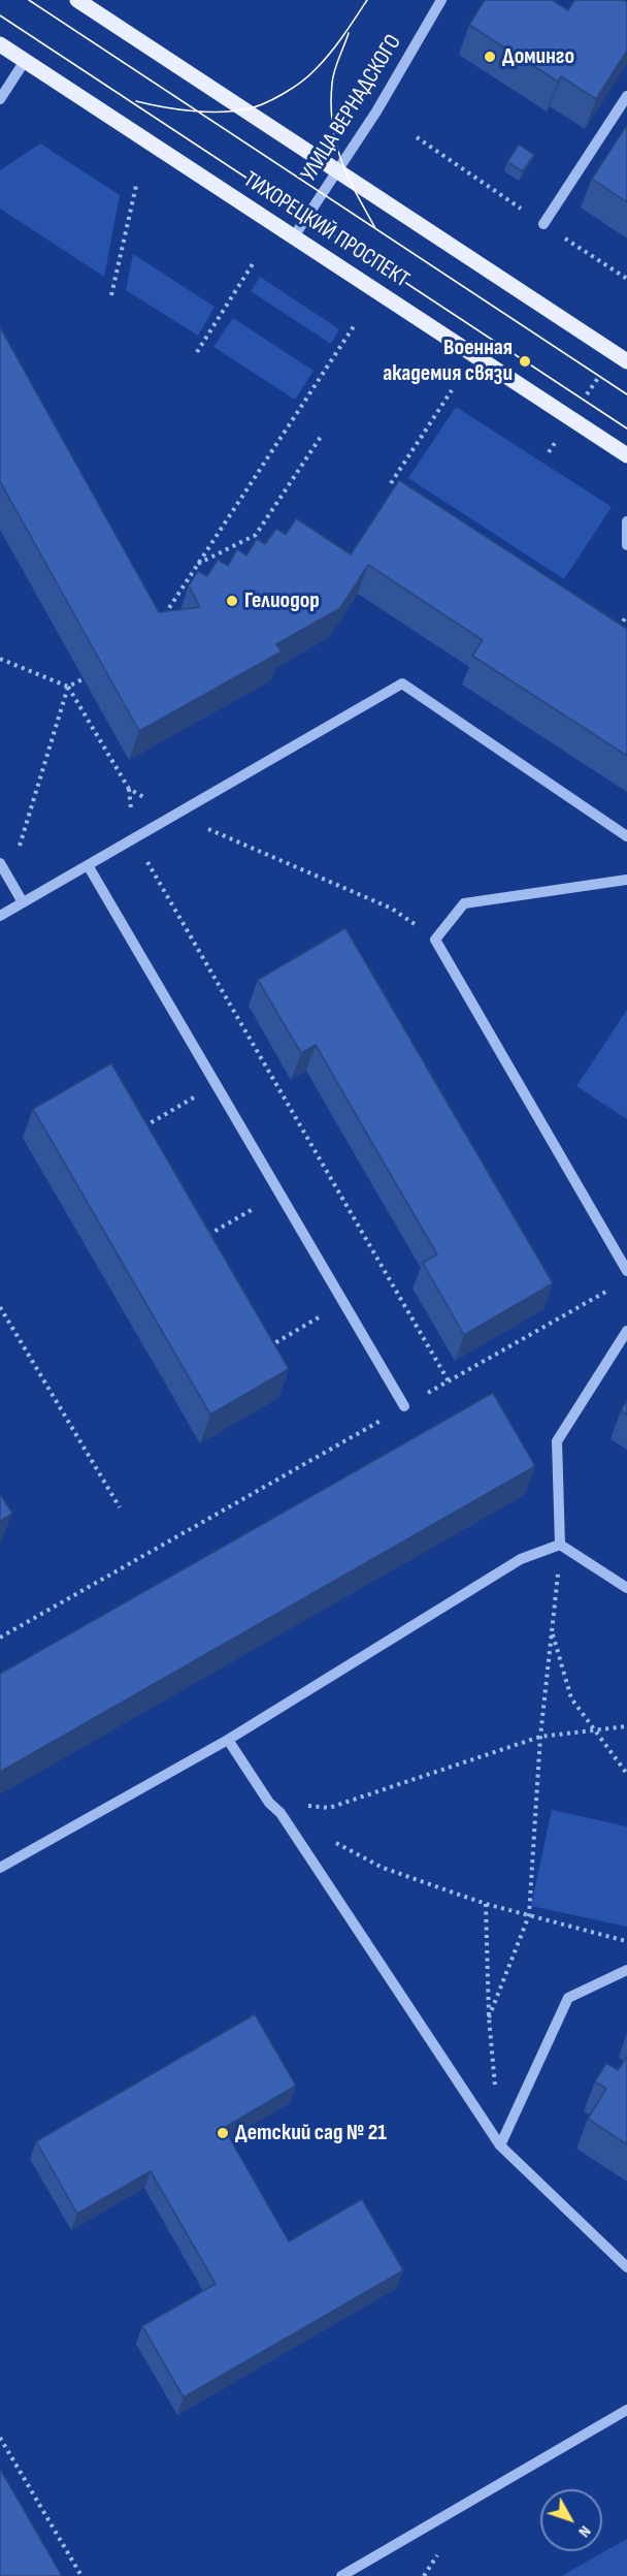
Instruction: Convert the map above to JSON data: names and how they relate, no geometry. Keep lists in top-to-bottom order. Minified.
{"streets":{"main road":["ТИХОРЕЦКИЙ ПРОСПЕКТ"],"street":["УЛИЦА ВЕРНАДСКОГО"]},"crossings":[["УЛИЦА ВЕРНАДСКОГО","ТИХОРЕЦКИЙ ПРОСПЕКТ"]],"places":["Доминго","Военная академия связи","Гелиодор","Детский сад № 21"],"north":"bottom right"}
